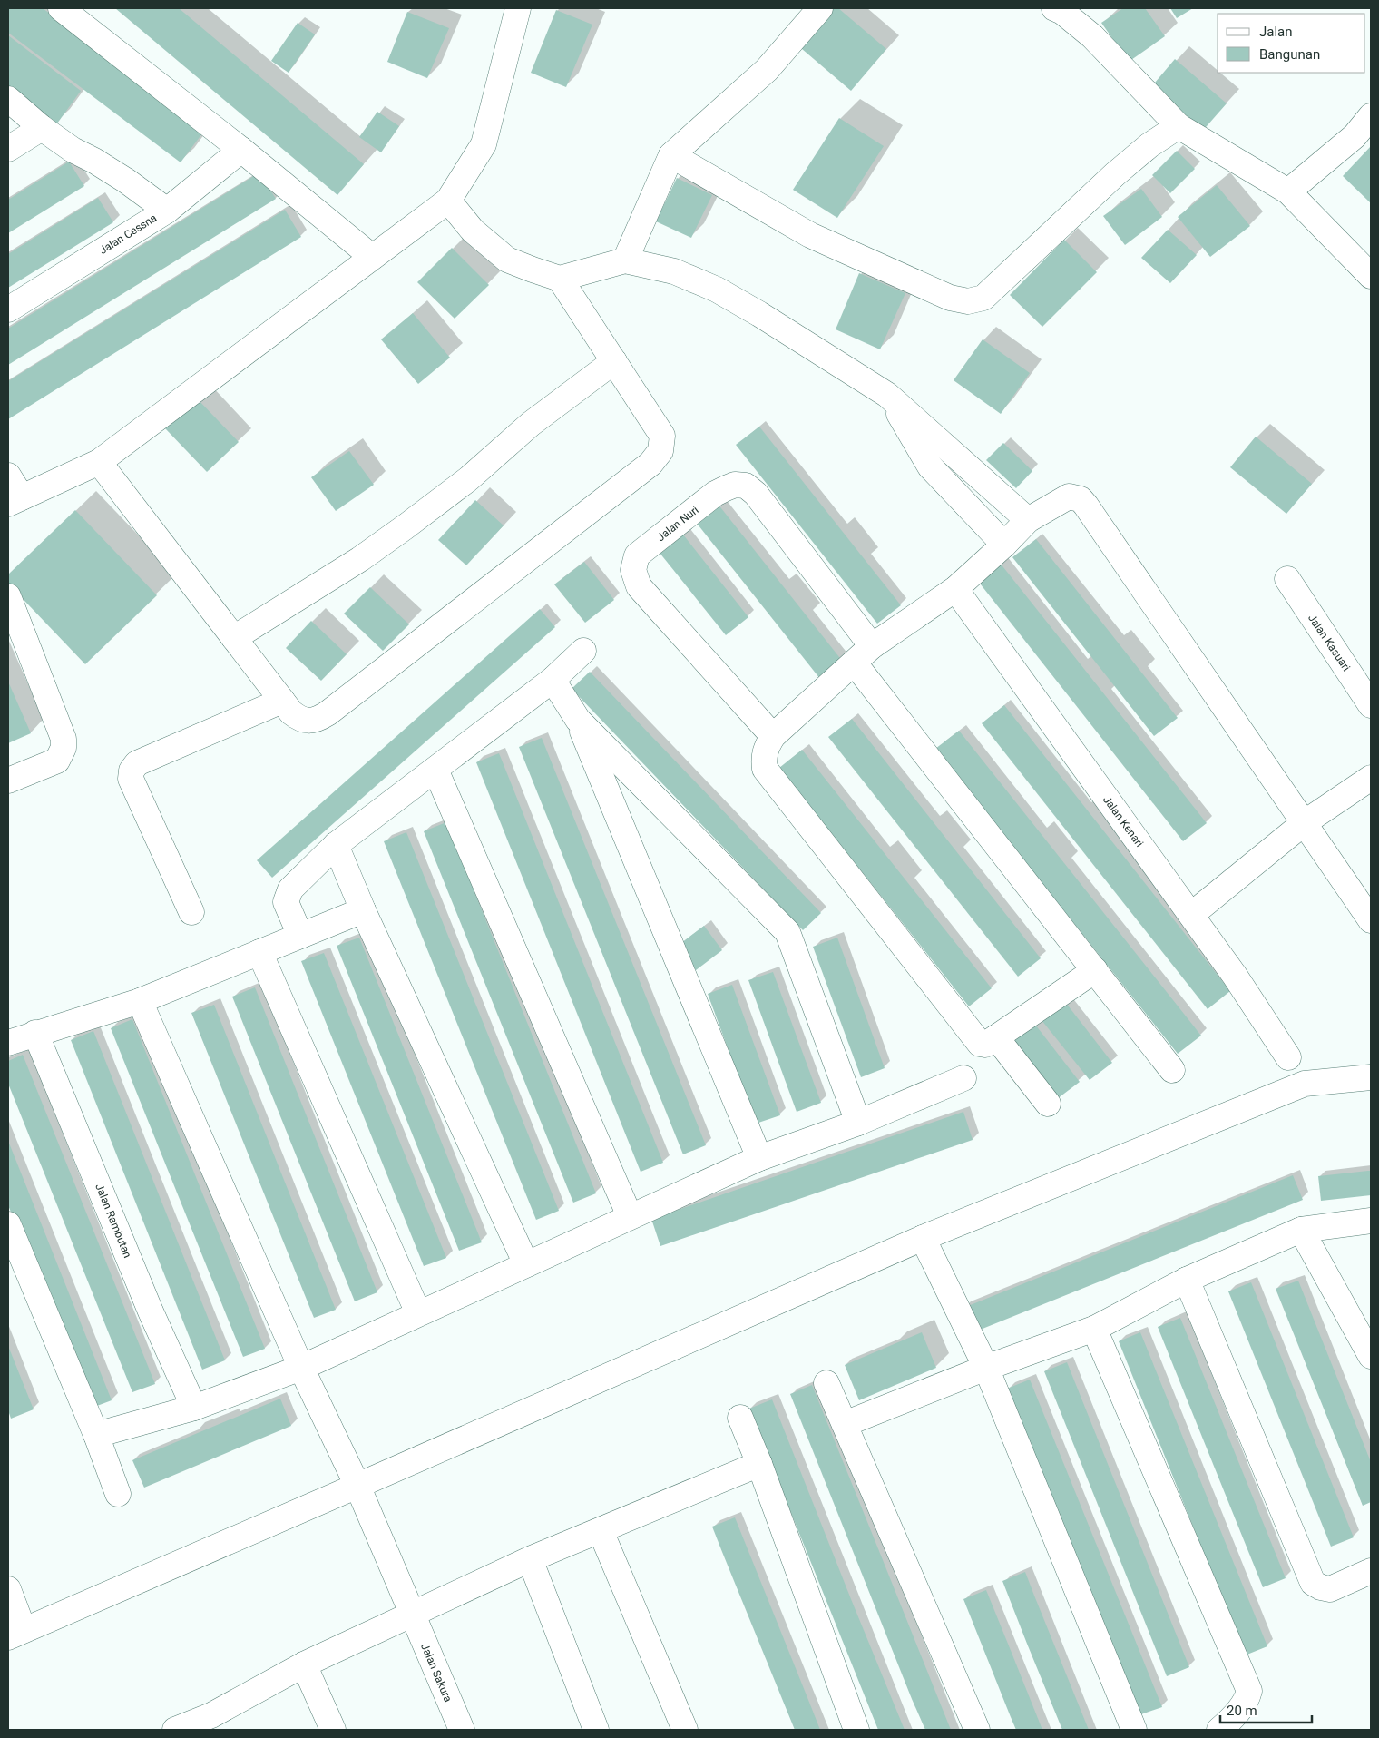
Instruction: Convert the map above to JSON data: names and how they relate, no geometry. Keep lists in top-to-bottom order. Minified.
{"streets":{"street":["Jalan Cessna","Jalan Nuri","Jalan Kasuari","Jalan Kenari","Jalan Rambutan","Jalan Sakura"]},"legend":["Jalan","Bangunan"],"scale_bar":"20 m"}
